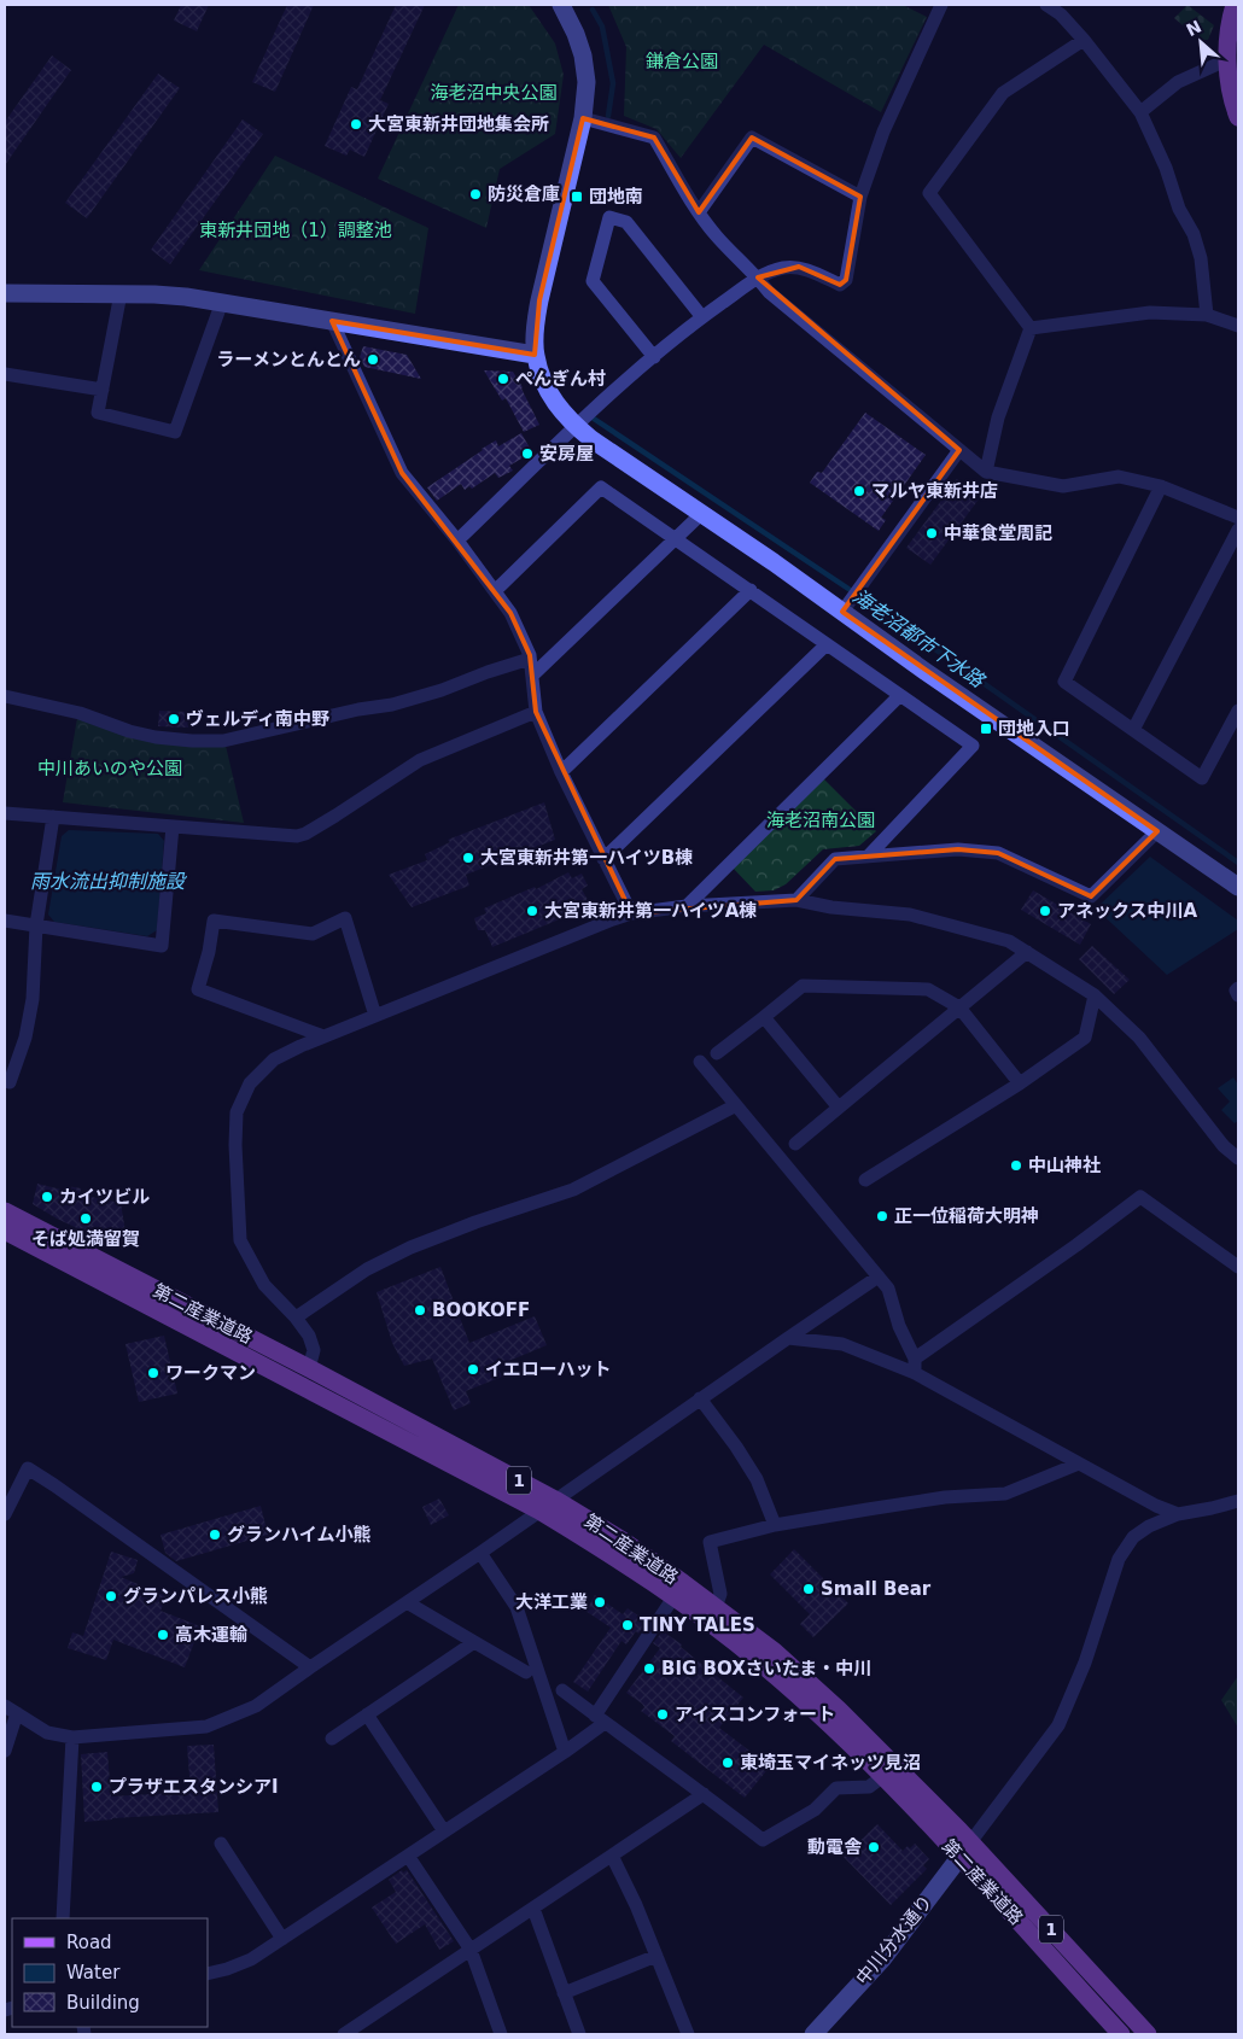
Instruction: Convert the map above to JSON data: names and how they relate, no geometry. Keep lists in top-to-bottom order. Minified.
{"streets":{"main road":["第二産業道路","1"],"street":["中川分水通り"]},"crossings":[["第二産業道路","中川分水通り"]],"water":["海老沼都市下水路","雨水流出抑制施設"],"parks":["鎌倉公園","海老沼中央公園","東新井団地（1）調整池","中川あいのや公園","海老沼南公園"],"places":{"other":["大宮東新井団地集会所","防災倉庫","ラーメンとんとん","ぺんぎん村","安房屋","マルヤ東新井店","中華食堂周記","ヴェルディ南中野","大宮東新井第一ハイツB棟","大宮東新井第一ハイツA棟","アネックス中川A","中山神社","カイツビル","正一位稲荷大明神","そば処満留賀","BOOKOFF","イエローハット","ワークマン","グランハイム小熊","Small Bear","グランパレス小熊","大洋工業","TINY TALES","高木運輸","BIG BOXさいたま・中川","アイスコンフォート","東埼玉マイネッツ見沼","プラザエスタンシアⅠ","動電舎"],"transit":["団地南","団地入口"]},"legend":["Road","Water","Building"],"north":"top left"}
